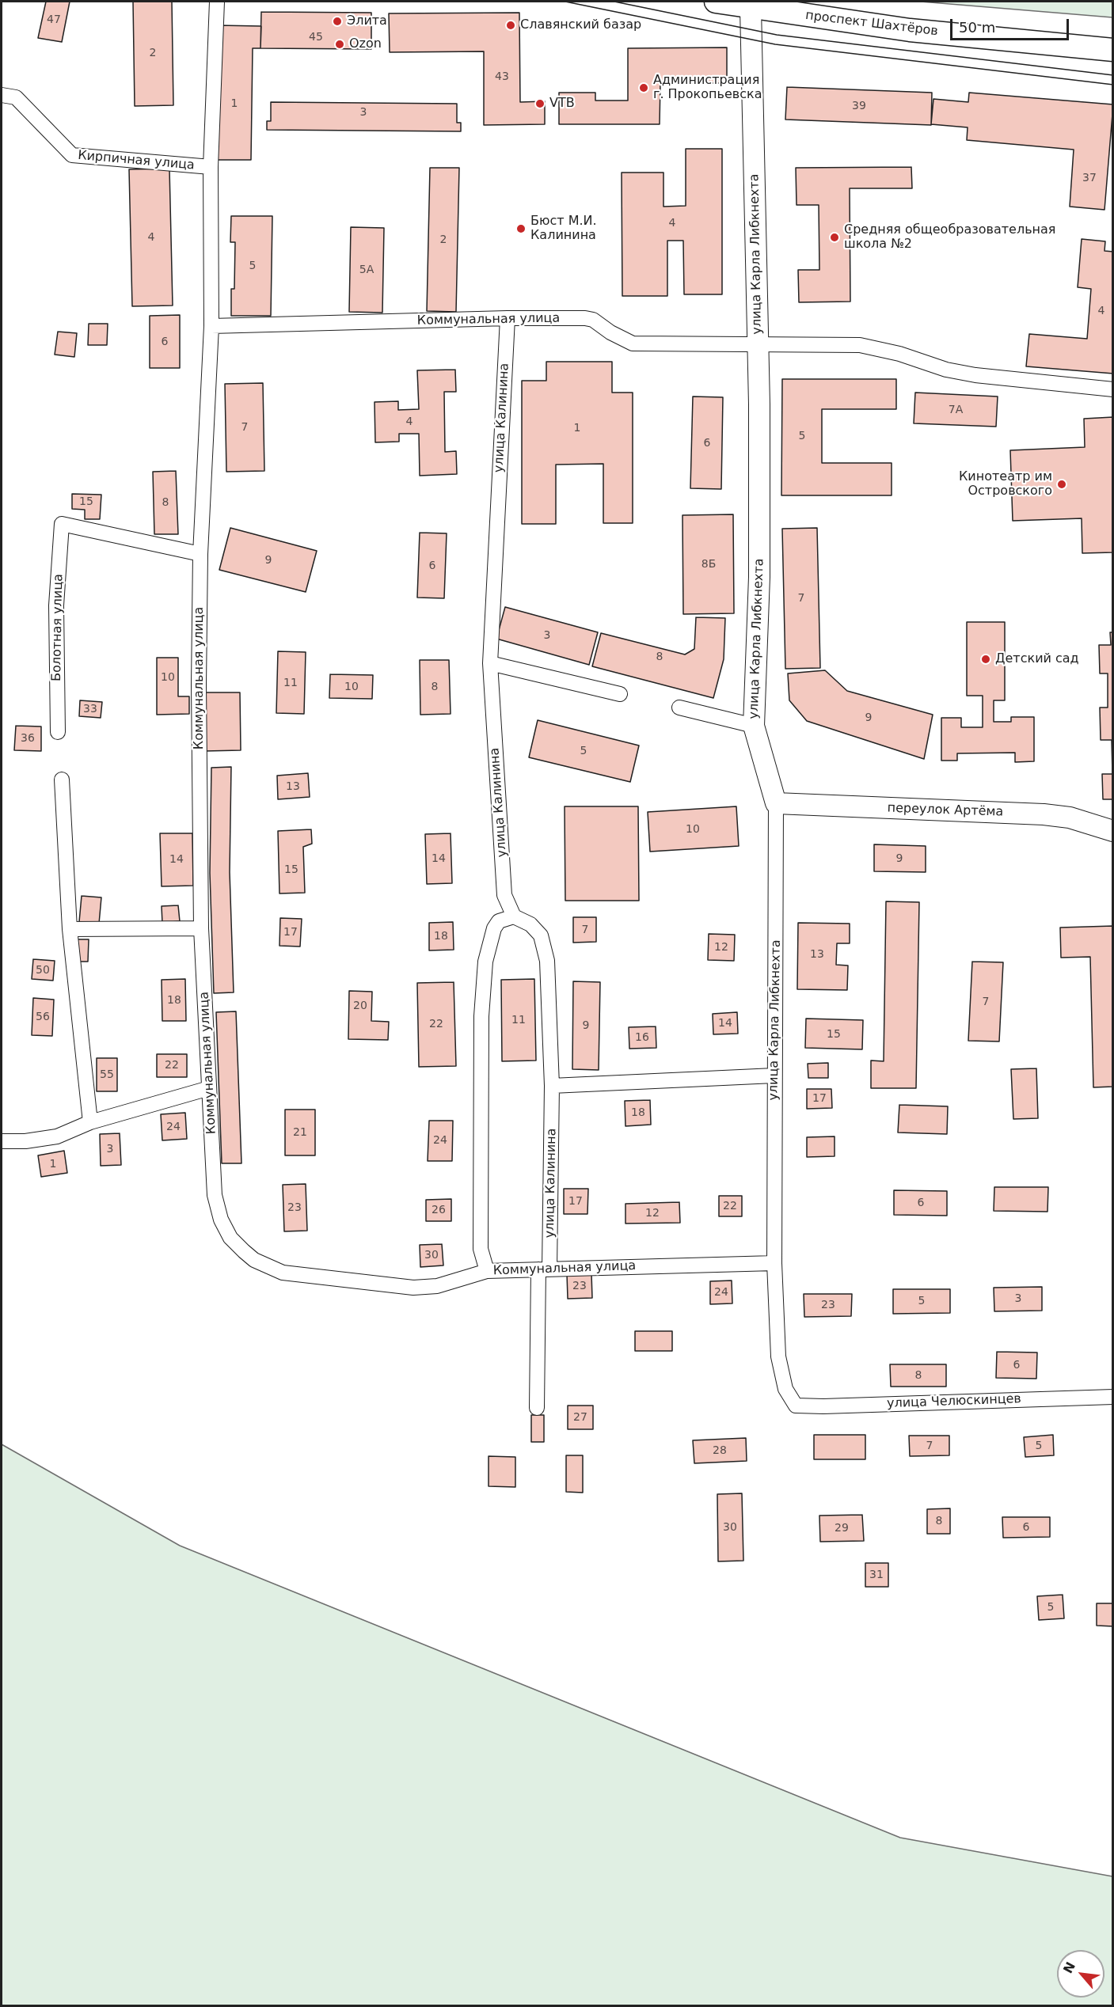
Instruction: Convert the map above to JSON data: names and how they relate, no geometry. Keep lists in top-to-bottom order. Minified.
{"streets":{"main road":["проспект Шахтёров"],"street":["Кирпичная улица","улица Карла Либкнехта","Коммунальная улица","улица Калинина","Болотная улица","переулок Артёма","улица Челюскинцев"]},"crossings":[["проспект Шахтёров","улица Карла Либкнехта"],["Кирпичная улица","Коммунальная улица"],["улица Карла Либкнехта","Коммунальная улица"],["улица Карла Либкнехта","переулок Артёма"],["улица Карла Либкнехта","улица Челюскинцев"],["Коммунальная улица","улица Калинина"],["Коммунальная улица","Болотная улица"]],"places":["Элита","Славянский базар","Ozon","Администрация г. Прокопьевска","VTB","Бюст М.И. Калинина","Средняя общеобразовательная школа №2","Кинотеатр им Островского","Детский сад"],"house_numbers":["47","45","2","43","1","39","3","37","4","4","2","5","5А","4","6","7А","4","7","1","5","6","15","8","9","8Б","6","7","3","8","10","11","10","8","33","9","36","5","13","10","14","9","14","15","7","17","18","12","13","50","18","7","20","56","11","14","22","9","15","16","22","55","17","18","24","21","24","3","1","17","6","22","23","26","12","30","23","24","3","5","23","6","8","27","7","5","28","8","30","6","29","31","5"],"scale_bar":"50 m","north":"top left"}
